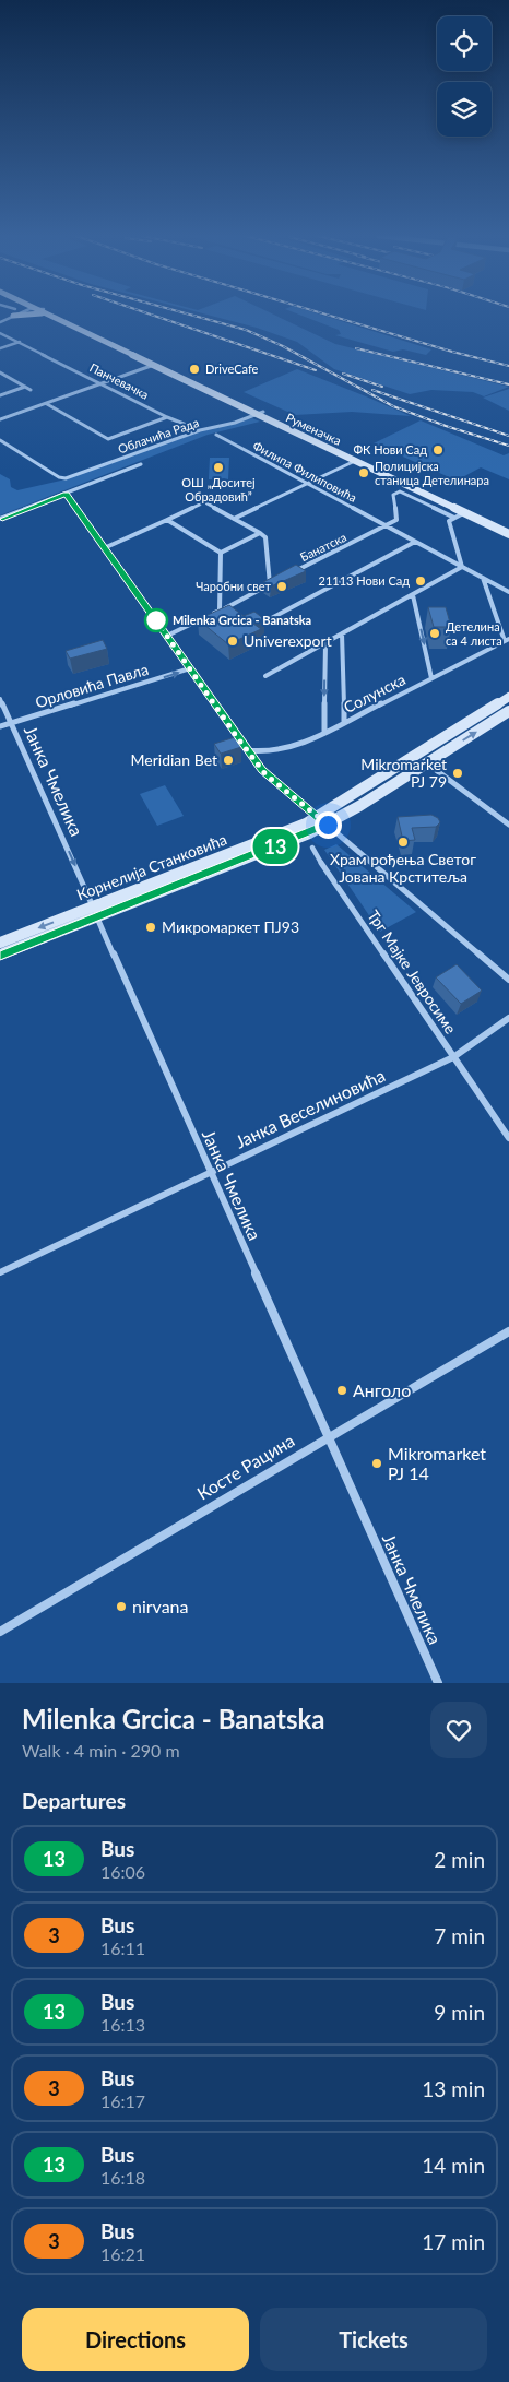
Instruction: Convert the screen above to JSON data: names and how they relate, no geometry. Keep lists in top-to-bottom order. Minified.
{"streets":{"main road":["Руменачка","Корнелија Станковића"],"street":["Панчевачка","Облачића Рада","Филипа Филиповића","Банатска","Орловића Павла","Солунска","Јанка Чмелика","Трг Мајке Јевросиме","Јанка Веселиновића","Косте Рацина"]},"crossings":[["Панчевачка","Облачића Рада"],["Руменачка","Облачића Рада"],["Филипа Филиповића","Банатска"],["Орловића Павла","Јанка Чмелика"],["Јанка Чмелика","Корнелија Станковића"],["Јанка Чмелика","Јанка Веселиновића"],["Јанка Чмелика","Косте Рацина"],["Трг Мајке Јевросиме","Јанка Веселиновића"]],"one_way":["Орловића Павла"],"places":["DriveCafe","ФК Нови Сад","ОШ „Доситеј Обрадовић”","Полицијска станица Детелинара","21113 Нови Сад","Чаробни свет","Milenka Grcica - Banatska","Детелина са 4 листа","Univerexport","Meridian Bet","Mikromarket PJ 79","Храм рођења Светог Јована Крститеља","Микромаркет ПЈ93","Анголо","Mikromarket PJ 14","nirvana"],"lines":["bus line 13"],"page":{"on_map":"13","heading":[["Milenka Grcica - Banatska","Walk · 4 min · 290 m"],"Departures"],"list":[{"mark":"13","name":"Bus","note":"16:06","value":"2 min"},{"mark":"3","name":"Bus","note":"16:11","value":"7 min"},{"mark":"13","name":"Bus","note":"16:13","value":"9 min"},{"mark":"3","name":"Bus","note":"16:17","value":"13 min"},{"mark":"13","name":"Bus","note":"16:18","value":"14 min"},{"mark":"3","name":"Bus","note":"16:21","value":"17 min"}],"buttons":["Directions","Tickets"]}}
